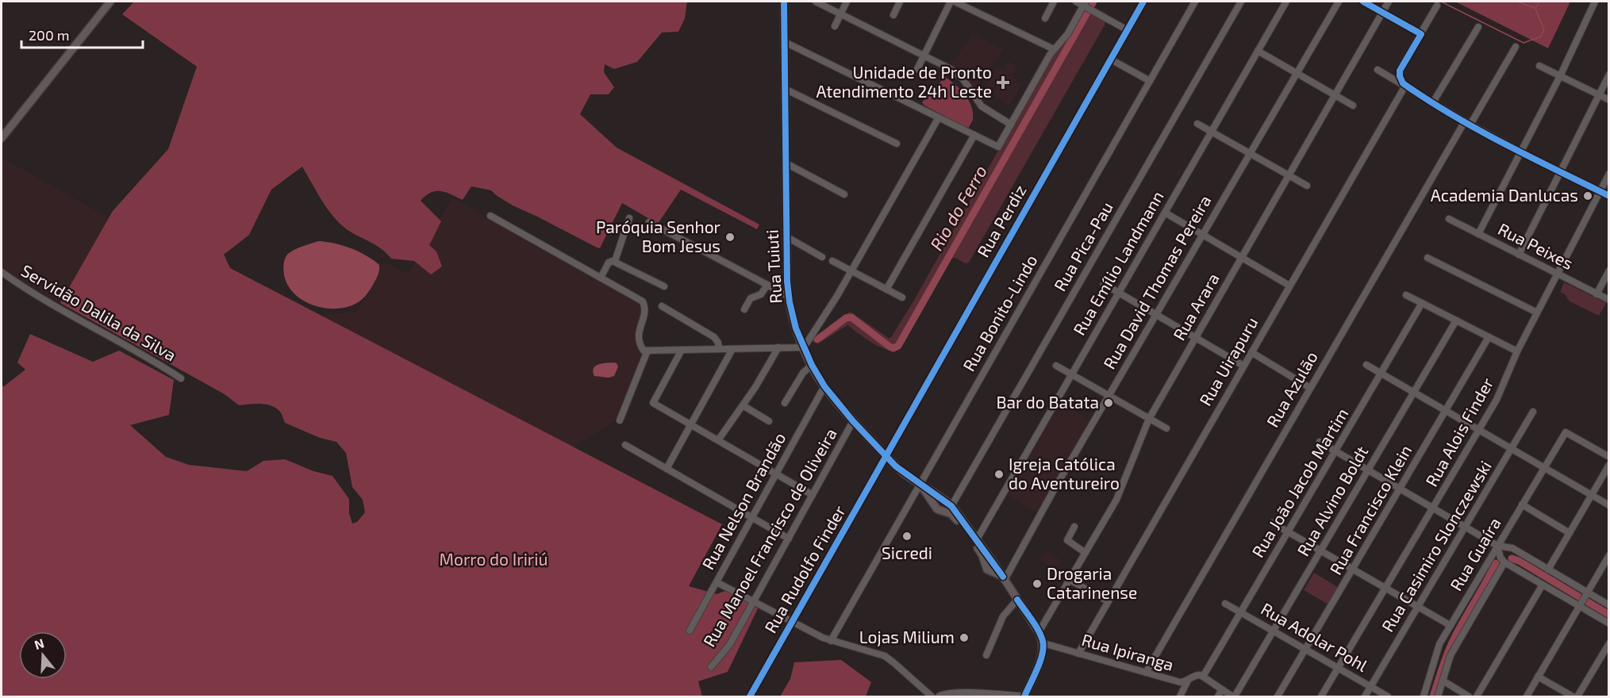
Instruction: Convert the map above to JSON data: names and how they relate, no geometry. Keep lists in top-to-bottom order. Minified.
{"streets":{"main road":["Rua Tuiuti"],"street":["Rua Perdiz","Rua Pica-Pau","Rua Peixes","Rua Emílio Landmann","Rua David Thomas Pereira","Rua Arara","Servidão Dalila da Silva","Rua Bonito-Lindo","Rua Uirapuru","Rua Azulão","Rua Alois Finder","Rua João Jacob Martim","Rua Nelson Brandão","Rua Alvino Boldt","Rua Francisco Klein","Rua Manoel Francisco de Oliveira","Rua Casimiro Slonczewski","Rua Guaíra","Rua Rudolfo Finder","Rua Adolar Pohl","Rua Ipiranga"]},"crossings":[["Rua Perdiz","Rua Tuiuti"],["Rua Perdiz","Rua Rudolfo Finder"],["Rua Pica-Pau","Rua Tuiuti"],["Rua Peixes","Rua Alois Finder"],["Rua Emílio Landmann","Rua Tuiuti"],["Rua Tuiuti","Rua David Thomas Pereira"],["Rua Tuiuti","Rua Arara"],["Rua Tuiuti","Rua Bonito-Lindo"],["Rua Tuiuti","Rua Nelson Brandão"],["Rua Tuiuti","Rua Manoel Francisco de Oliveira"],["Rua Tuiuti","Rua Rudolfo Finder"],["Rua Tuiuti","Rua Ipiranga"],["Rua Uirapuru","Rua Ipiranga"],["Rua Azulão","Rua Ipiranga"],["Rua Alois Finder","Rua Adolar Pohl"],["Rua João Jacob Martim","Rua Adolar Pohl"],["Rua João Jacob Martim","Rua Ipiranga"],["Rua Alvino Boldt","Rua Adolar Pohl"],["Rua Francisco Klein","Rua Adolar Pohl"],["Rua Casimiro Slonczewski","Rua Adolar Pohl"]],"water":["Rio do Ferro"],"parks":["Morro do Iririú"],"places":{"health":["Unidade de Pronto Atendimento 24h Leste"],"other":["Academia Danlucas","Paróquia Senhor Bom Jesus","Bar do Batata","Igreja Católica do Aventureiro","Sicredi","Drogaria Catarinense","Lojas Milium"]},"scale_bar":"200 m","north":"top"}
